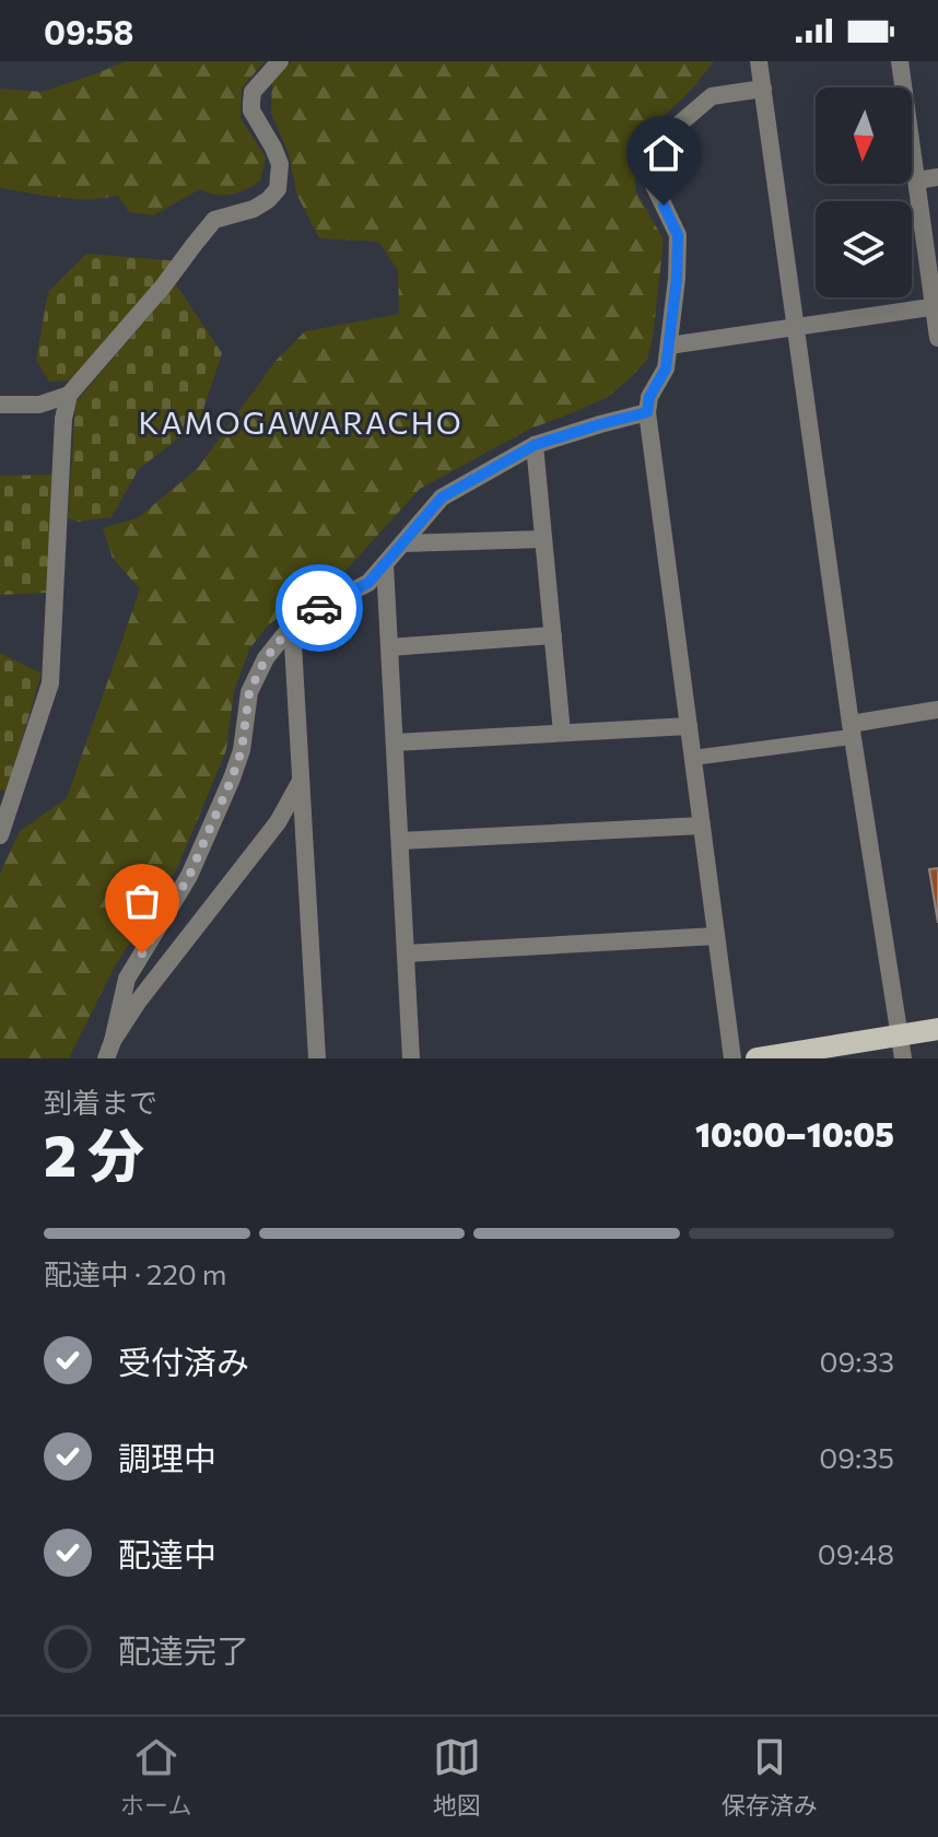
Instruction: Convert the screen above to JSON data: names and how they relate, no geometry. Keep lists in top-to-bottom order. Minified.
{"districts":["KAMOGAWARACHO"],"north":"bottom","page":{"status":"09:58","heading":["2 分","到着まで","10:00–10:05"],"bar":"配達中 · 220 m","list":[["受付済み","09:33"],["調理中","09:35"],["配達中","09:48"],"配達完了"],"tabs":["ホーム","地図","保存済み"]}}
